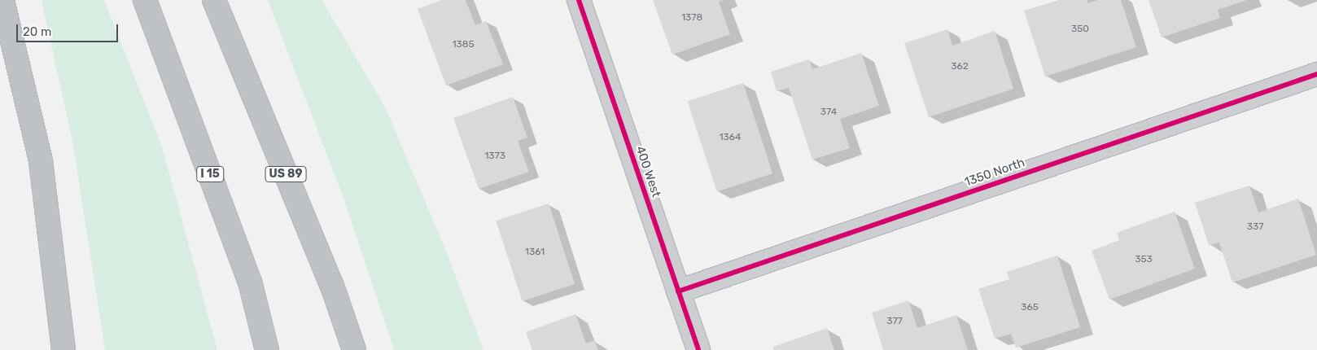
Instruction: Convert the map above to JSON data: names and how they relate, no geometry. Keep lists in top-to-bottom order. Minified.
{"streets":{"highway":["I 15","US 89"],"street":["400 West","1350 North"]},"crossings":[["400 West","1350 North"]],"house_numbers":["1378","350","1385","362","374","1364","1373","337","1361","353","365","377"],"scale_bar":"20 m"}
